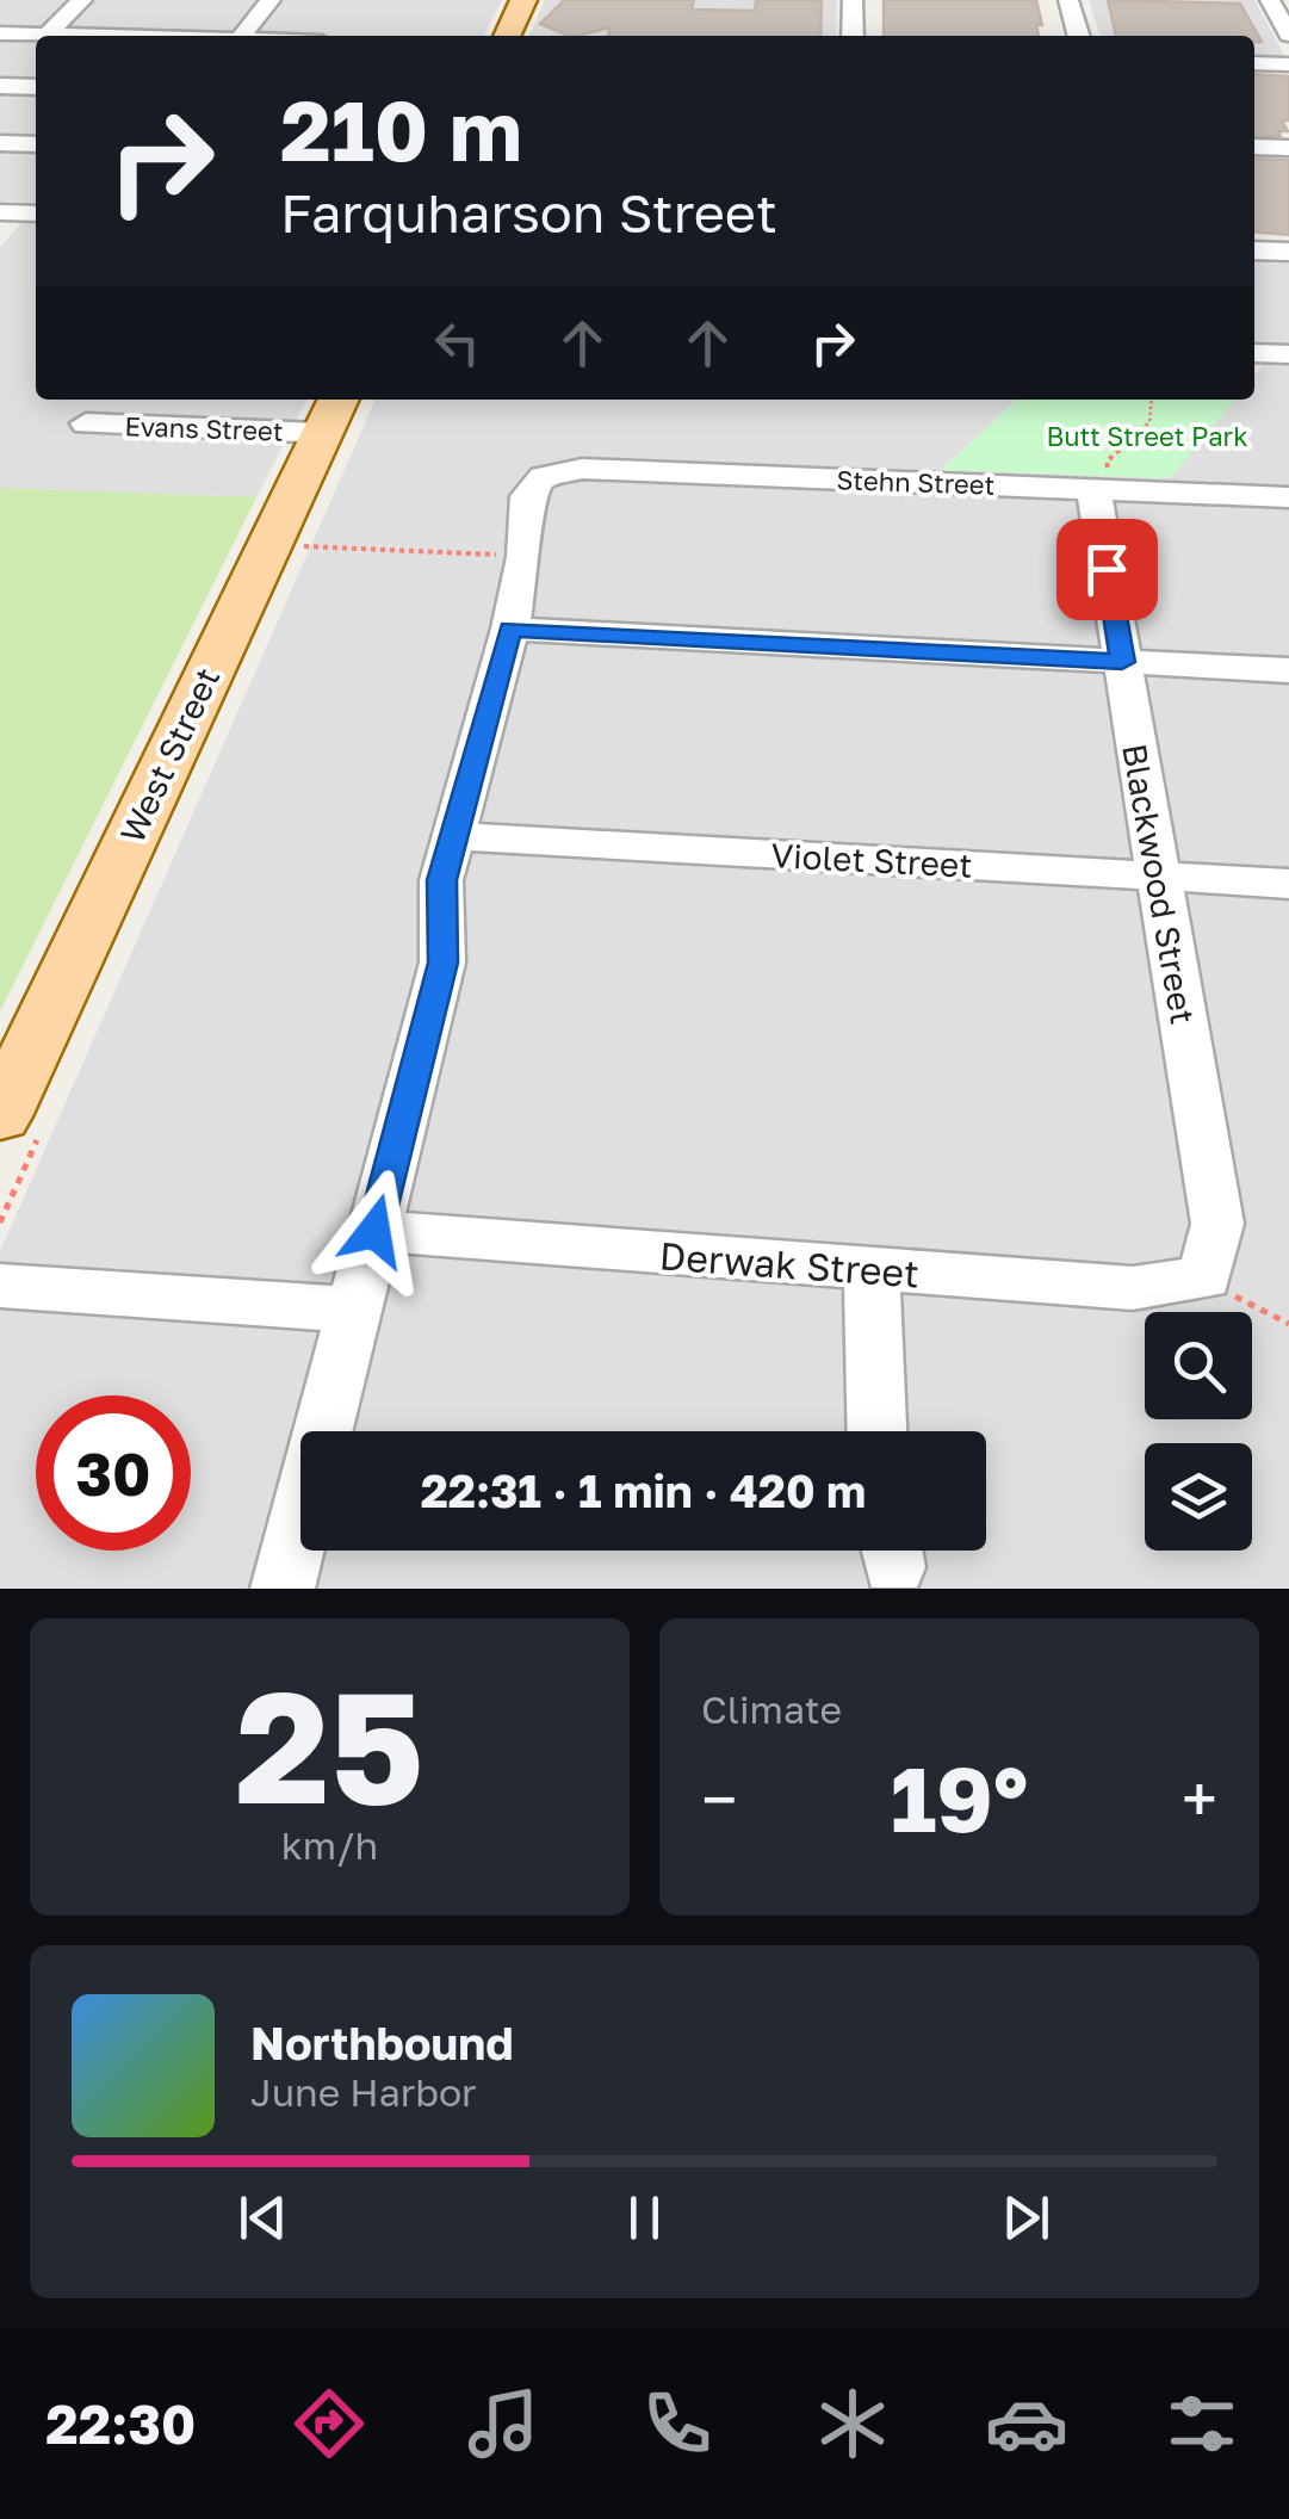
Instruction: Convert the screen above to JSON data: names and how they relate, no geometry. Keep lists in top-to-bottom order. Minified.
{"streets":{"main road":["West Street"],"street":["Evans Street","Stehn Street","Violet Street","Blackwood Street","Derwak Street"]},"crossings":[["Evans Street","West Street"],["Stehn Street","Blackwood Street"],["Violet Street","Blackwood Street"],["Blackwood Street","Derwak Street"]],"parks":["Butt Street Park"],"page":{"turn":["210 m","Farquharson Street"],"limit":"30","trip":"22:31 · 1 min · 420 m","tile":[["25","km/h"],"Climate"],"heat":["−","19°","+"],"song":["Northbound","June Harbor"],"tabs":"22:30"}}
